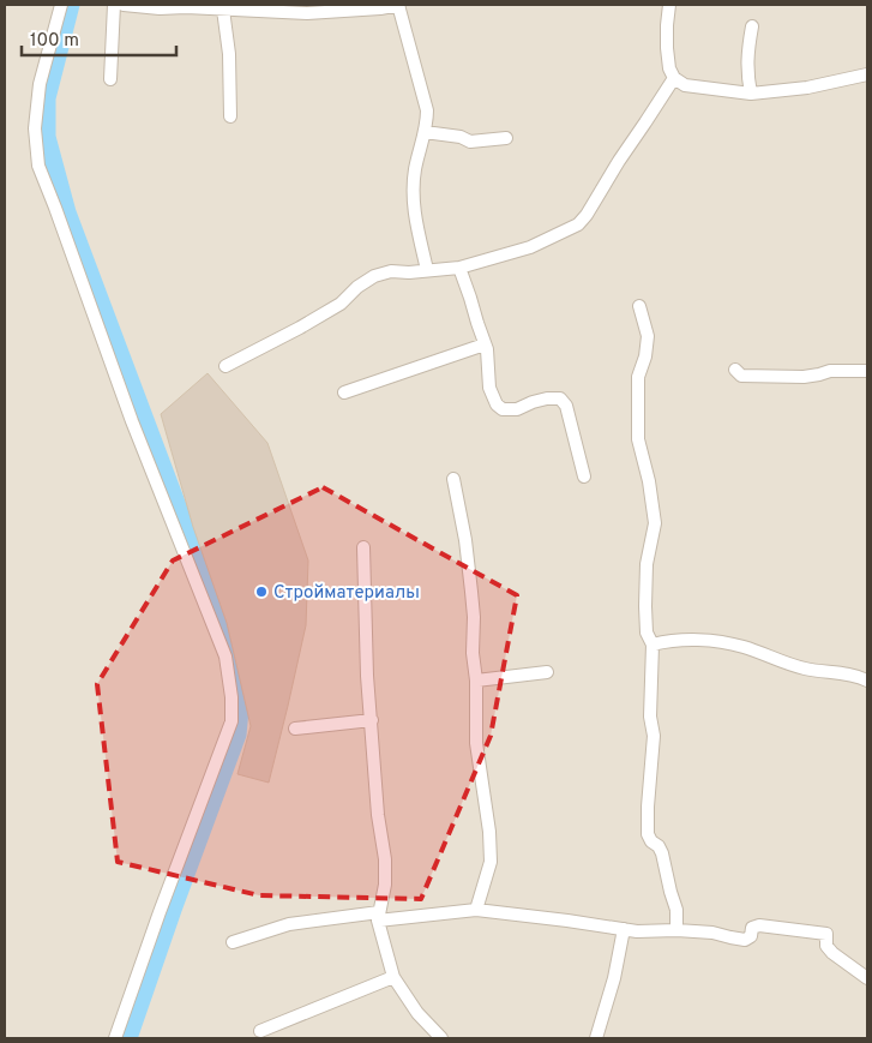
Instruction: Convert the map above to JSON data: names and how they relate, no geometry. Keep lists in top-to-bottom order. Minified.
{"places":["Стройматериалы"],"scale_bar":"100 m"}
